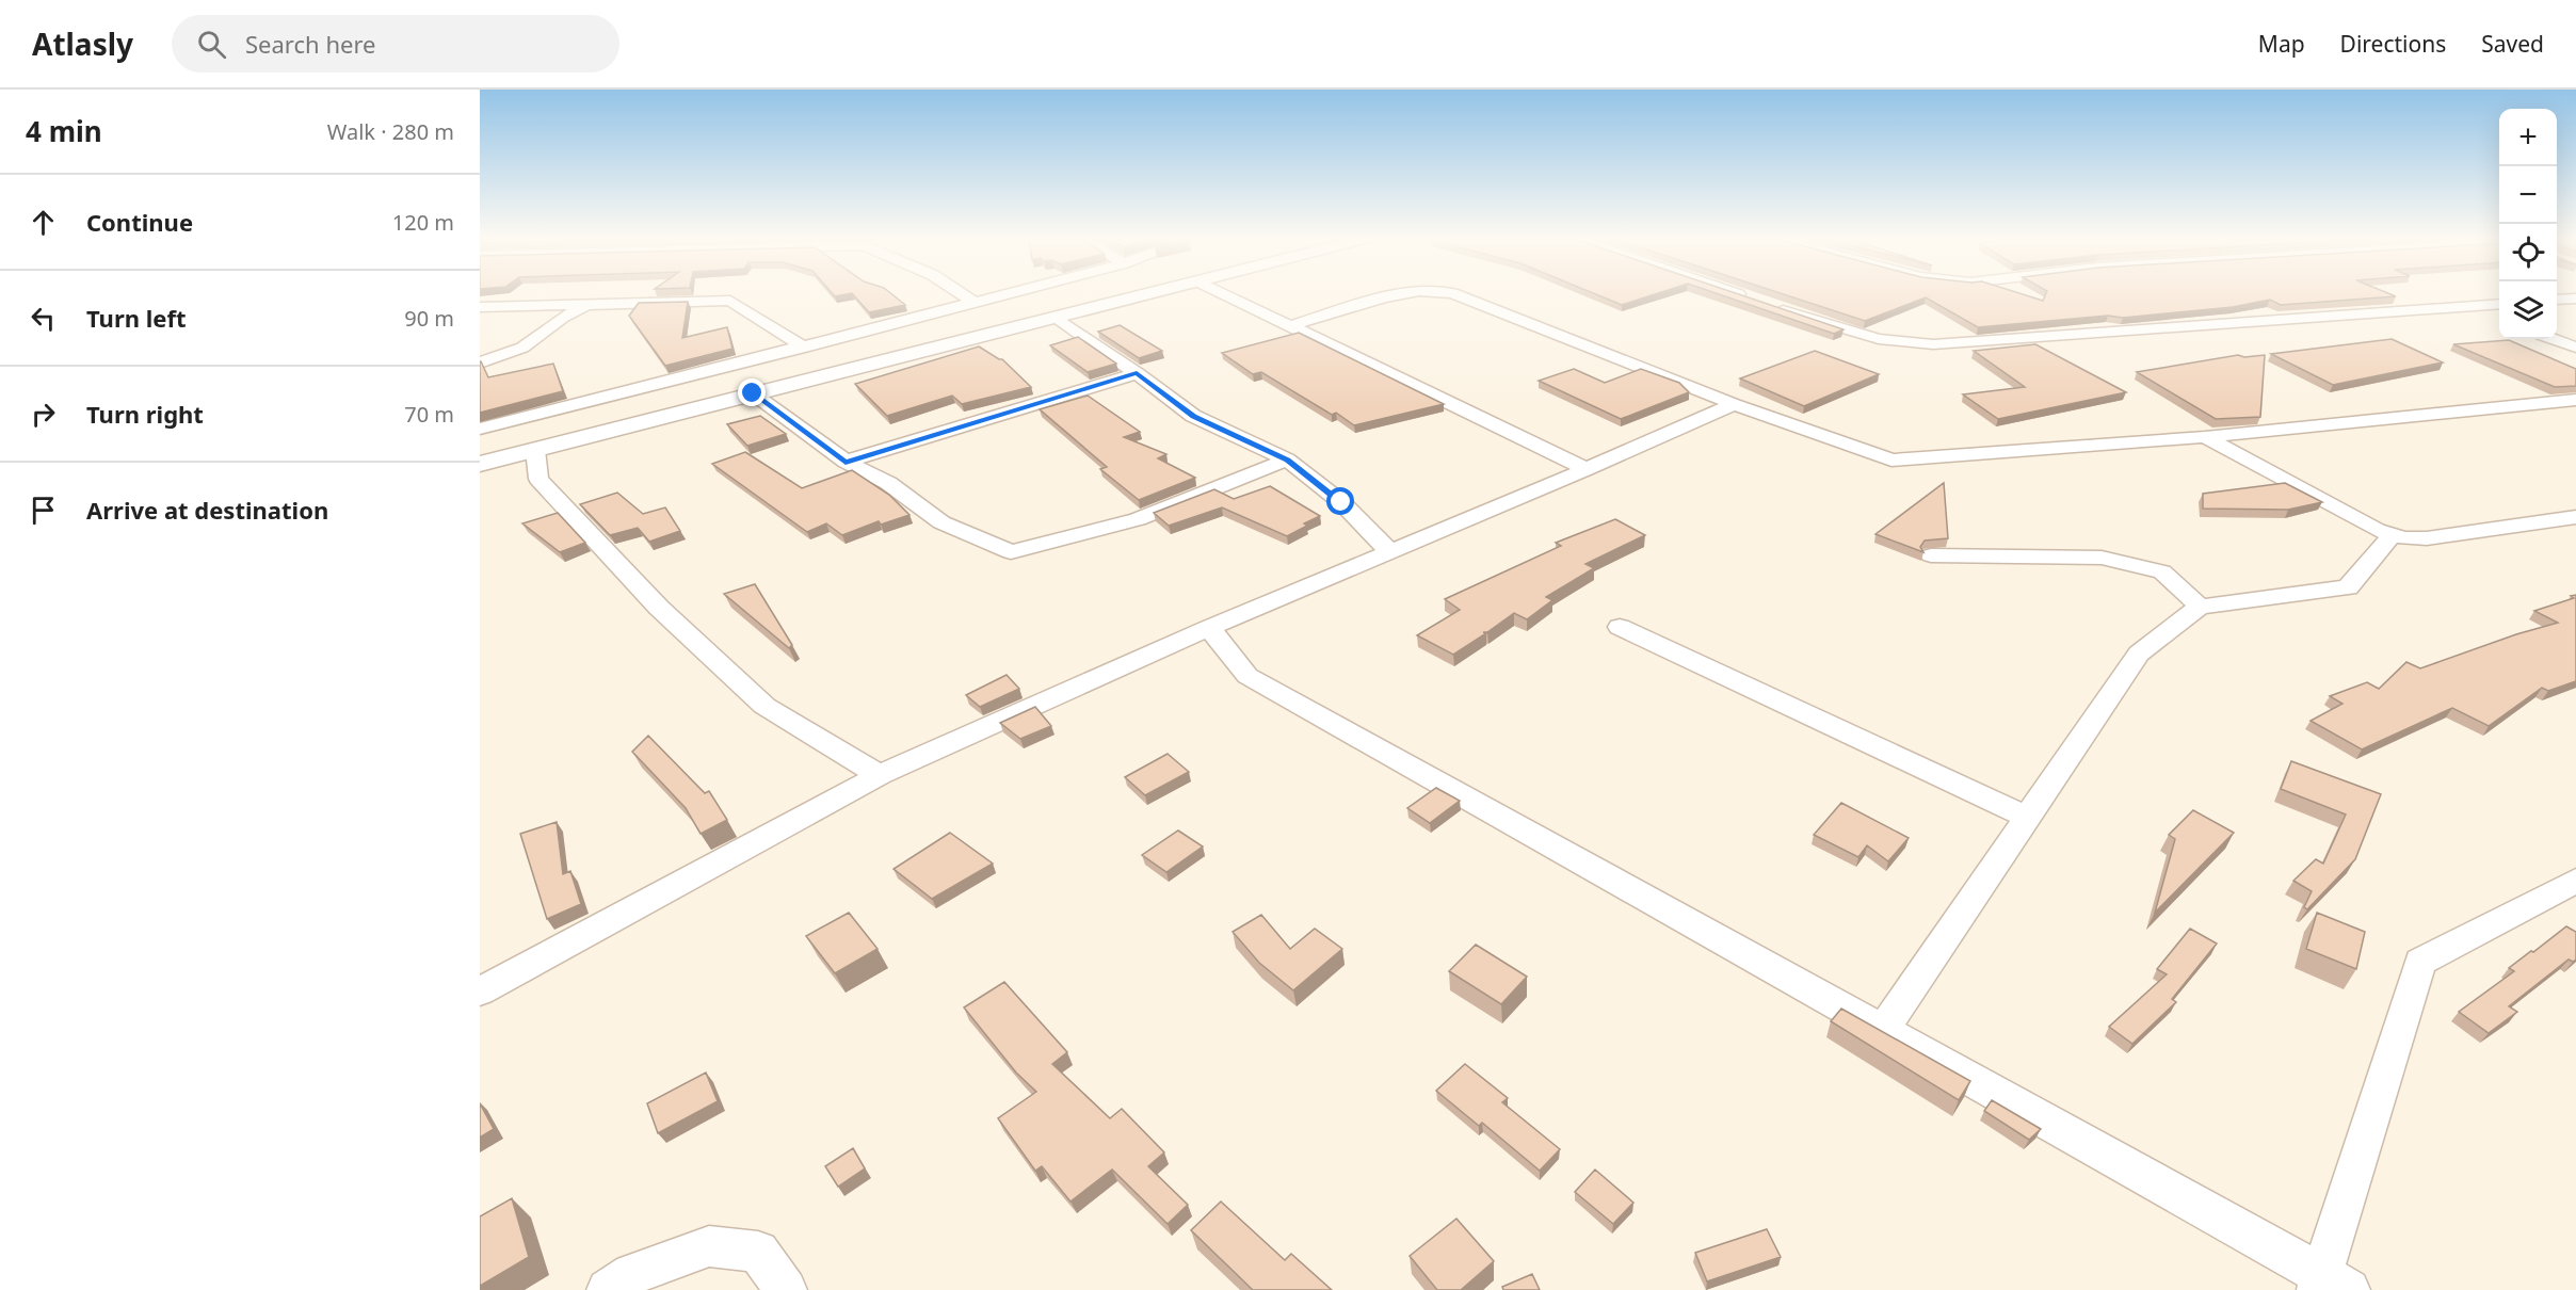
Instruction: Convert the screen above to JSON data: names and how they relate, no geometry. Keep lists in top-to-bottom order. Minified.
{"page":{"header":"Atlasly","search":"Search here","nav":["Map","Directions","Saved"],"heading":["4 min","Walk · 280 m"],"map_buttons":["+","−"],"list":[["Continue","120 m"],["Turn left","90 m"],["Turn right","70 m"],"Arrive at destination"]}}
